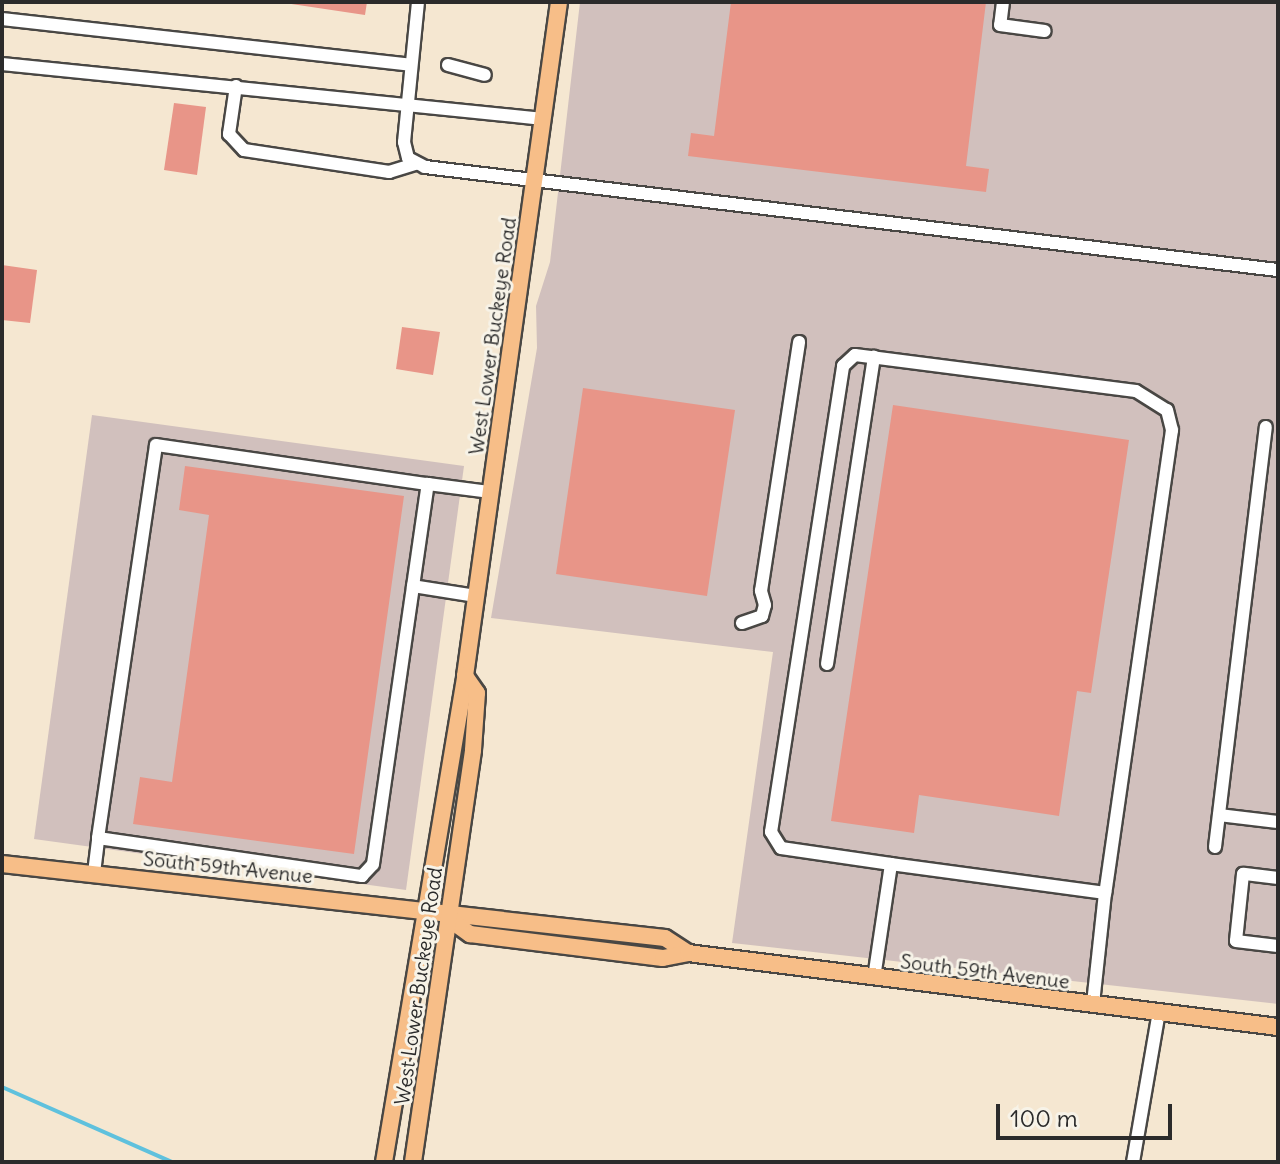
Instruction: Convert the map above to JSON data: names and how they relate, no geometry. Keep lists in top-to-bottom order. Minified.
{"streets":{"main road":["West Lower Buckeye Road","South 59th Avenue"]},"crossings":[["West Lower Buckeye Road","South 59th Avenue"]],"scale_bar":"100 m"}
